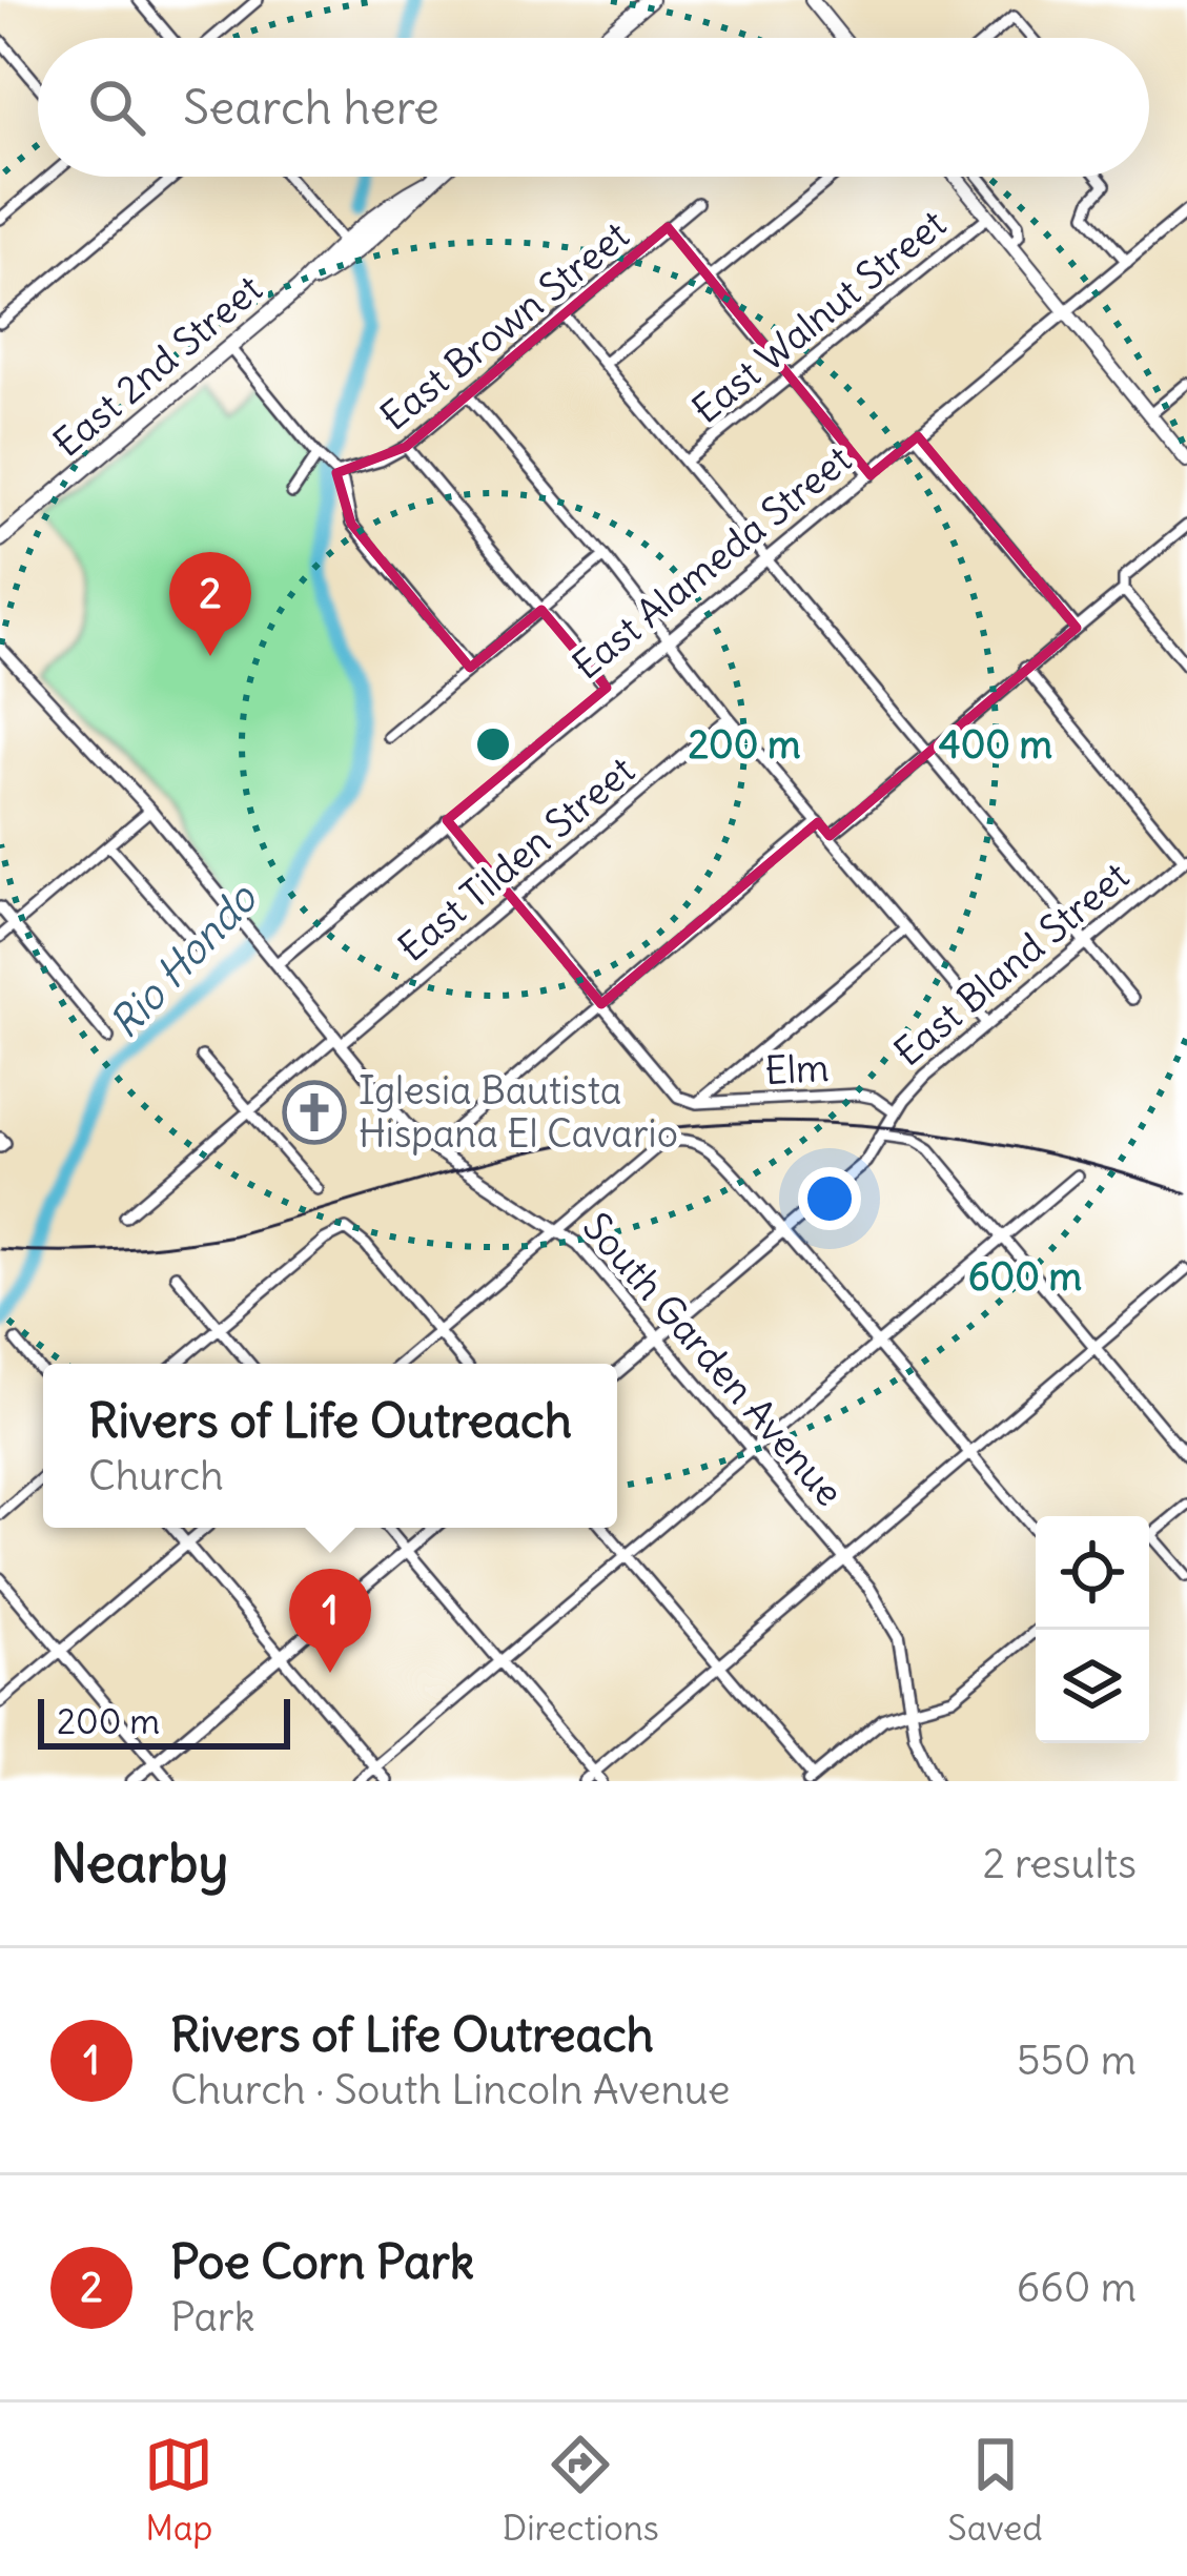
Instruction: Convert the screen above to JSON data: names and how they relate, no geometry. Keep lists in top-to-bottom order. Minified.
{"streets":{"main road":["East 2nd Street"],"street":["East Walnut Street","East Brown Street","East Alameda Street","East Tilden Street","East Bland Street","Elm","South Garden Avenue"]},"crossings":[["East Alameda Street","South Garden Avenue"],["East Tilden Street","South Garden Avenue"],["East Bland Street","Elm"],["East Bland Street","South Garden Avenue"]],"water":["Rio Hondo"],"places":{"church":["Iglesia Bautista Hispana El Cavario"]},"scale_bar":"200 m","page":{"search":"Search here","pins":["2","1"],"popup":["Rivers of Life Outreach","Church"],"scale":"200 m","heading":["Nearby","2 results"],"list":[{"mark":"1","name":"Rivers of Life Outreach","note":"Church · South Lincoln Avenue","value":"550 m"},{"mark":"2","name":"Poe Corn Park","note":"Park","value":"660 m"}],"nav":["Map","Directions","Saved"]},"rings":["200 m","400 m","600 m"]}
